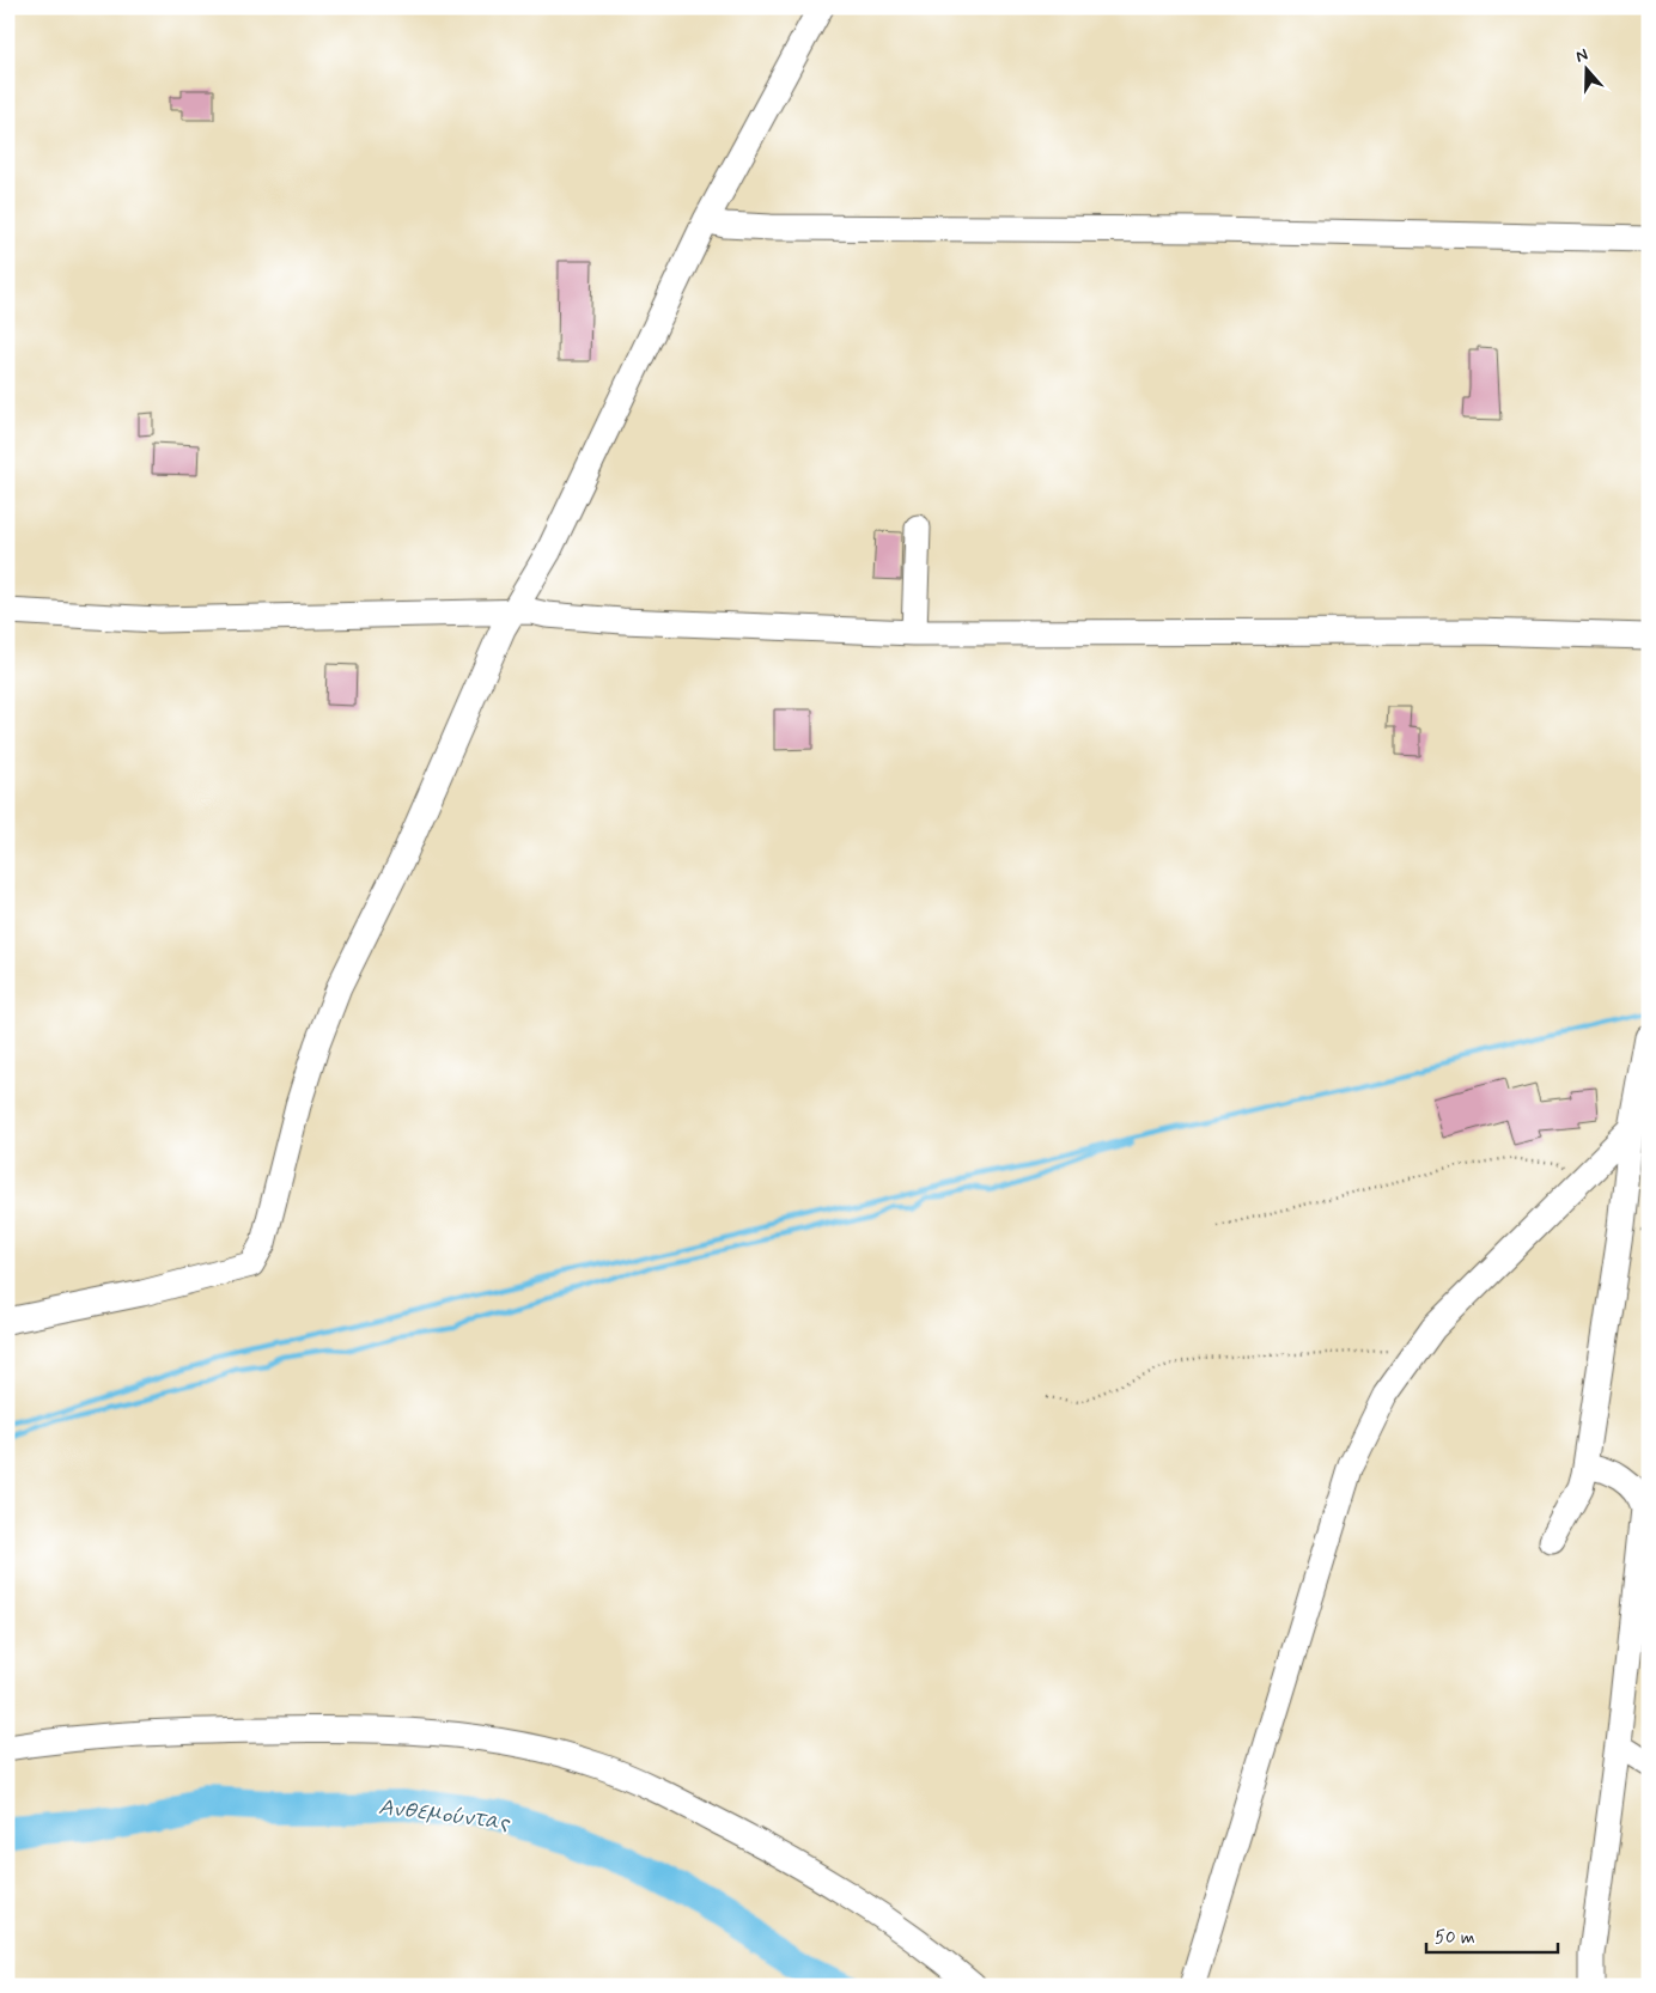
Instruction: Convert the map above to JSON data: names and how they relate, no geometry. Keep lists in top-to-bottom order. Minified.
{"water":["Ανθεμούντας"],"scale_bar":"50 m","north":"top"}
